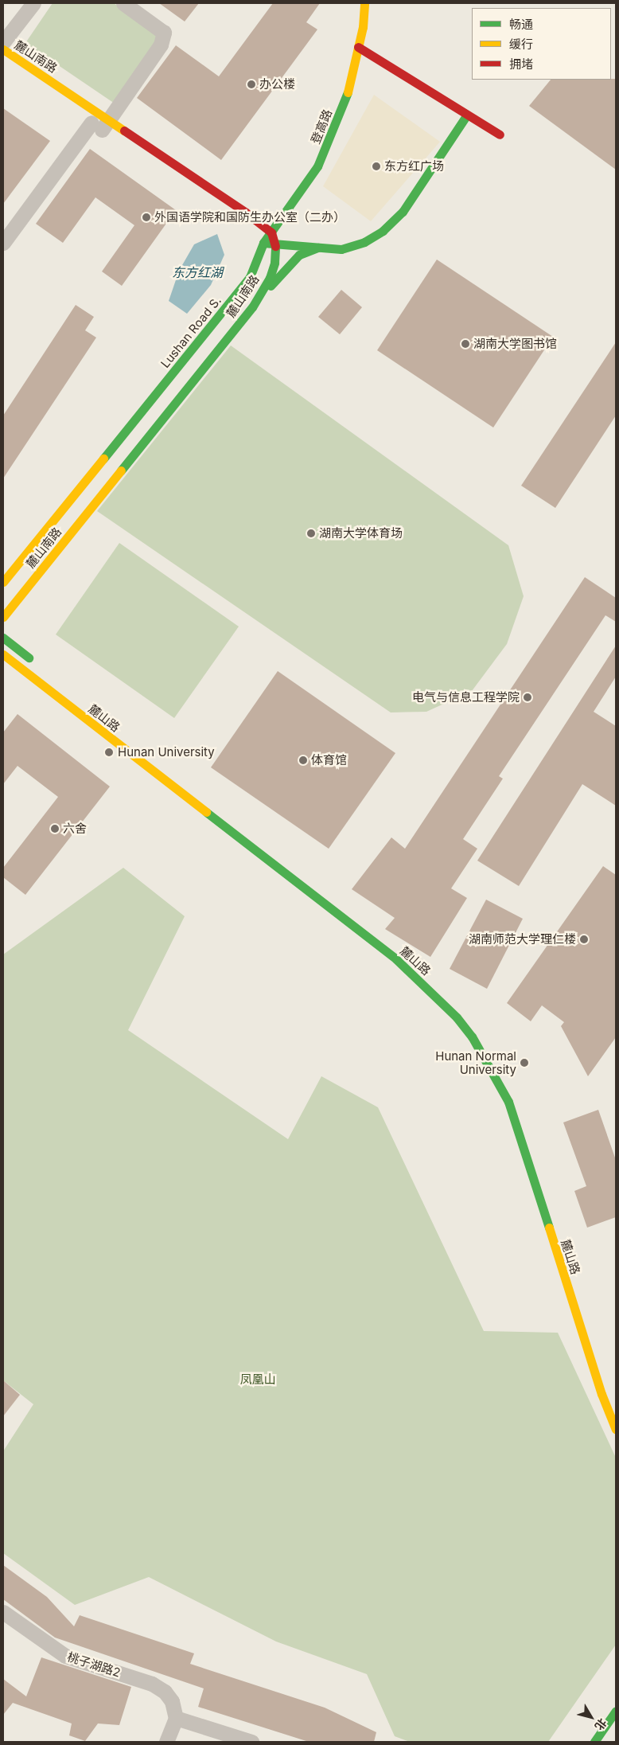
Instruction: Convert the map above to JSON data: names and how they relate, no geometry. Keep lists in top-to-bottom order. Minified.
{"streets":{"main road":["麓山南路","登高路","Lushan Road S.","麓山路"],"street":["桃子湖路2"]},"crossings":[["麓山南路","登高路"],["登高路","Lushan Road S."]],"water":["东方红湖"],"parks":["凤凰山"],"places":["办公楼","东方红广场","外国语学院和国防生办公室（二办）","湖南大学图书馆","湖南大学体育场","电气与信息工程学院","Hunan University","体育馆","六舍","湖南师范大学理仁楼","Hunan Normal University"],"legend":["畅通","缓行","拥堵"],"north":"bottom right"}
